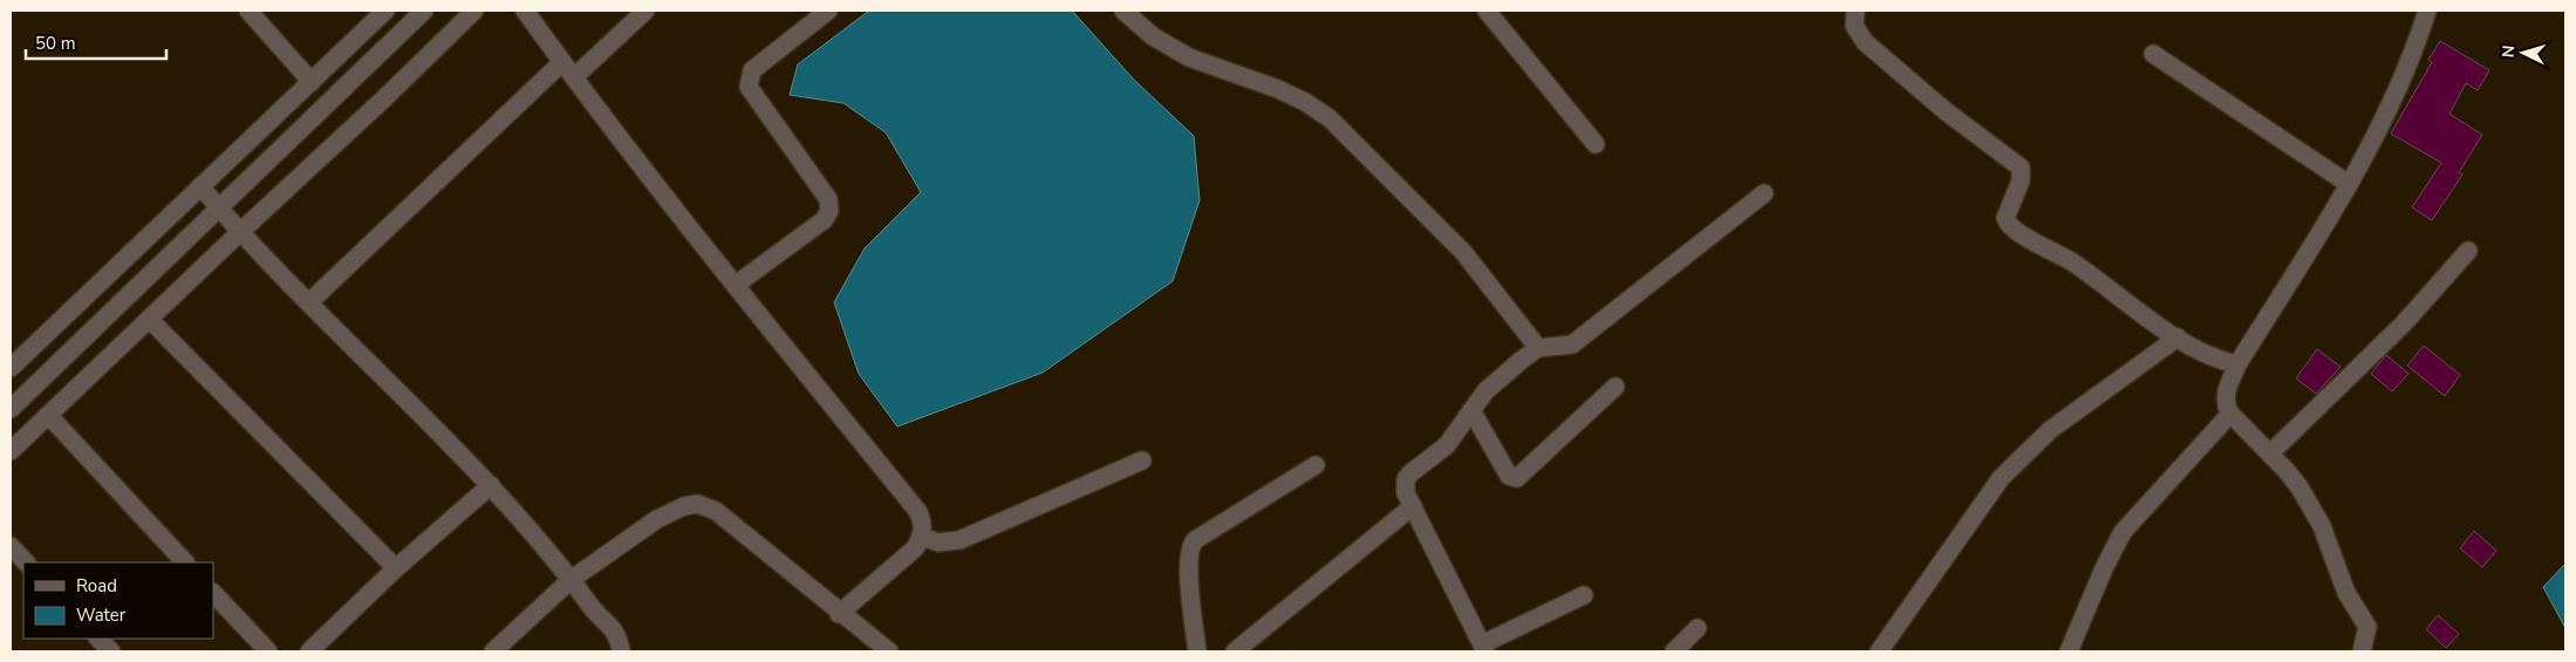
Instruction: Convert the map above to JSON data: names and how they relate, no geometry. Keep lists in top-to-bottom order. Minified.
{"legend":["Road","Water"],"scale_bar":"50 m","north":"left"}
